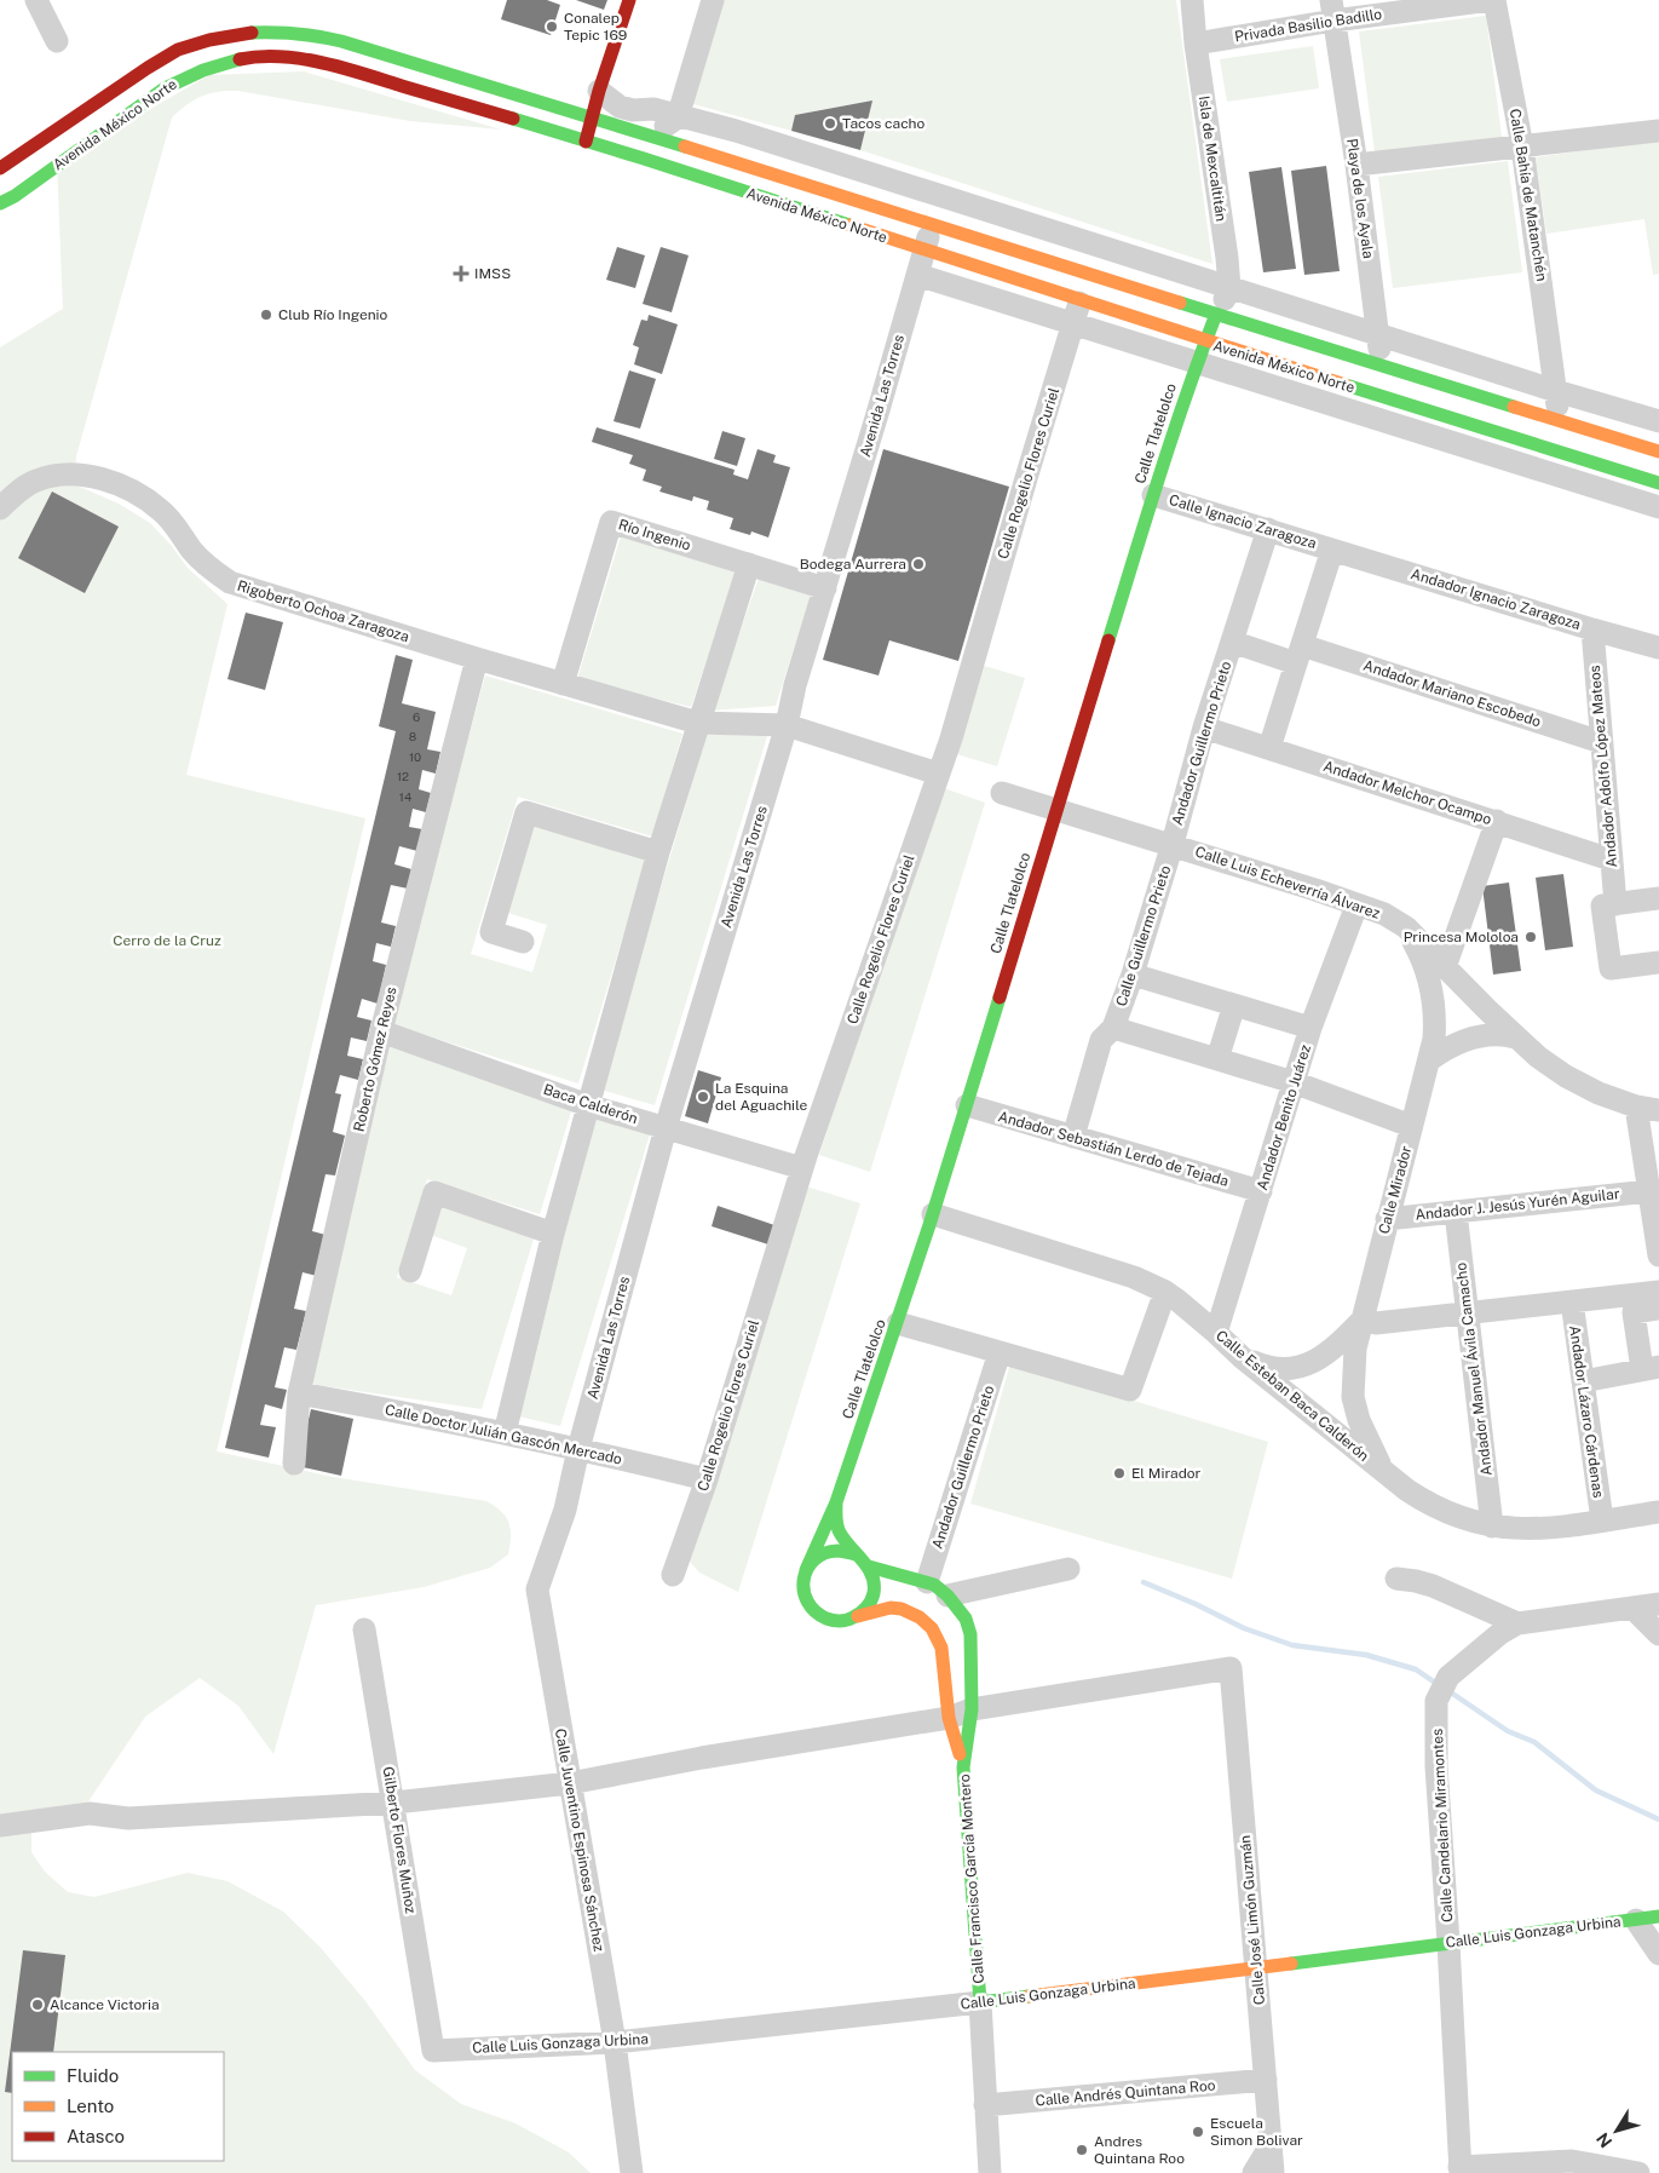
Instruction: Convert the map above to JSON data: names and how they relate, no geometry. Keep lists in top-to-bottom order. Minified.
{"streets":{"main road":["Avenida México Norte","Calle Tlatelolco","Calle Francisco García Montero","Calle Luis Gonzaga Urbina"],"street":["Privada Basilio Badillo","Isla de Mexcaltitán","Calle Bahía de Matanchén","Playa de los Ayala","Avenida Las Torres","Calle Rogelio Flores Curiel","Calle Ignacio Zaragoza","Río Ingenio","Andador Ignacio Zaragoza","Rigoberto Ochoa Zaragoza","Andador Mariano Escobedo","Andador Guillermo Prieto","Andador Adolfo López Mateos","Andador Melchor Ocampo","Calle Luis Echeverría Álvarez","Calle Guillermo Prieto","Roberto Gómez Reyes","Baca Calderón","Andador Benito Juárez","Andador Sebastián Lerdo de Tejada","Calle Mirador","Andador J. Jesús Yurén Aguilar","Andador Manuel Ávila Camacho","Calle Esteban Baca Calderón","Andador Lázaro Cárdenas","Calle Doctor Julián Gascón Mercado","Calle Candelario Miramontes","Gilberto Flores Muñoz","Calle Juventino Espinosa Sánchez","Calle José Limón Guzmán","Calle Andrés Quintana Roo"]},"crossings":[["Privada Basilio Badillo","Isla de Mexcaltitán"],["Privada Basilio Badillo","Calle Bahía de Matanchén"],["Privada Basilio Badillo","Playa de los Ayala"],["Avenida México Norte","Calle Bahía de Matanchén"],["Avenida México Norte","Playa de los Ayala"],["Avenida México Norte","Avenida Las Torres"],["Avenida México Norte","Calle Tlatelolco"],["Avenida México Norte","Calle Rogelio Flores Curiel"],["Avenida Las Torres","Río Ingenio"],["Avenida Las Torres","Rigoberto Ochoa Zaragoza"],["Avenida Las Torres","Baca Calderón"],["Avenida Las Torres","Calle Doctor Julián Gascón Mercado"],["Avenida Las Torres","Calle Juventino Espinosa Sánchez"],["Calle Tlatelolco","Calle Ignacio Zaragoza"],["Calle Tlatelolco","Calle Luis Echeverría Álvarez"],["Calle Tlatelolco","Andador Sebastián Lerdo de Tejada"],["Calle Tlatelolco","Calle Esteban Baca Calderón"],["Calle Tlatelolco","Calle Francisco García Montero"],["Calle Rogelio Flores Curiel","Rigoberto Ochoa Zaragoza"],["Calle Rogelio Flores Curiel","Baca Calderón"],["Calle Rogelio Flores Curiel","Calle Doctor Julián Gascón Mercado"],["Calle Ignacio Zaragoza","Andador Ignacio Zaragoza"],["Río Ingenio","Rigoberto Ochoa Zaragoza"],["Andador Ignacio Zaragoza","Andador Adolfo López Mateos"],["Rigoberto Ochoa Zaragoza","Roberto Gómez Reyes"],["Andador Mariano Escobedo","Andador Adolfo López Mateos"],["Andador Guillermo Prieto","Andador Melchor Ocampo"],["Andador Guillermo Prieto","Calle Luis Echeverría Álvarez"],["Andador Guillermo Prieto","Calle Guillermo Prieto"],["Andador Guillermo Prieto","Calle Francisco García Montero"],["Andador Adolfo López Mateos","Andador Melchor Ocampo"],["Calle Luis Echeverría Álvarez","Calle Guillermo Prieto"],["Calle Luis Echeverría Álvarez","Andador Benito Juárez"],["Calle Luis Echeverría Álvarez","Calle Mirador"],["Roberto Gómez Reyes","Baca Calderón"],["Roberto Gómez Reyes","Calle Doctor Julián Gascón Mercado"],["Andador Benito Juárez","Andador Sebastián Lerdo de Tejada"],["Andador Benito Juárez","Calle Esteban Baca Calderón"],["Calle Mirador","Andador J. Jesús Yurén Aguilar"],["Calle Mirador","Calle Esteban Baca Calderón"],["Andador J. Jesús Yurén Aguilar","Andador Manuel Ávila Camacho"],["Andador Manuel Ávila Camacho","Calle Esteban Baca Calderón"],["Calle Esteban Baca Calderón","Andador Lázaro Cárdenas"],["Calle Candelario Miramontes","Calle Luis Gonzaga Urbina"],["Gilberto Flores Muñoz","Calle Luis Gonzaga Urbina"],["Calle Juventino Espinosa Sánchez","Calle Luis Gonzaga Urbina"],["Calle Francisco García Montero","Calle José Limón Guzmán"],["Calle Francisco García Montero","Calle Luis Gonzaga Urbina"],["Calle Francisco García Montero","Calle Andrés Quintana Roo"],["Calle José Limón Guzmán","Calle Luis Gonzaga Urbina"],["Calle José Limón Guzmán","Calle Andrés Quintana Roo"]],"parks":["Cerro de la Cruz"],"places":{"other":["Conalep Tepic 169","Tacos cacho","Club Río Ingenio","Bodega Aurrera","Princesa Mololoa","La Esquina del Aguachile","El Mirador","Alcance Victoria","Escuela Simon Bolivar","Andres Quintana Roo"],"health":["IMSS"]},"house_numbers":["6","8","10","12","14"],"legend":["Fluido","Lento","Atasco"],"north":"bottom left"}
